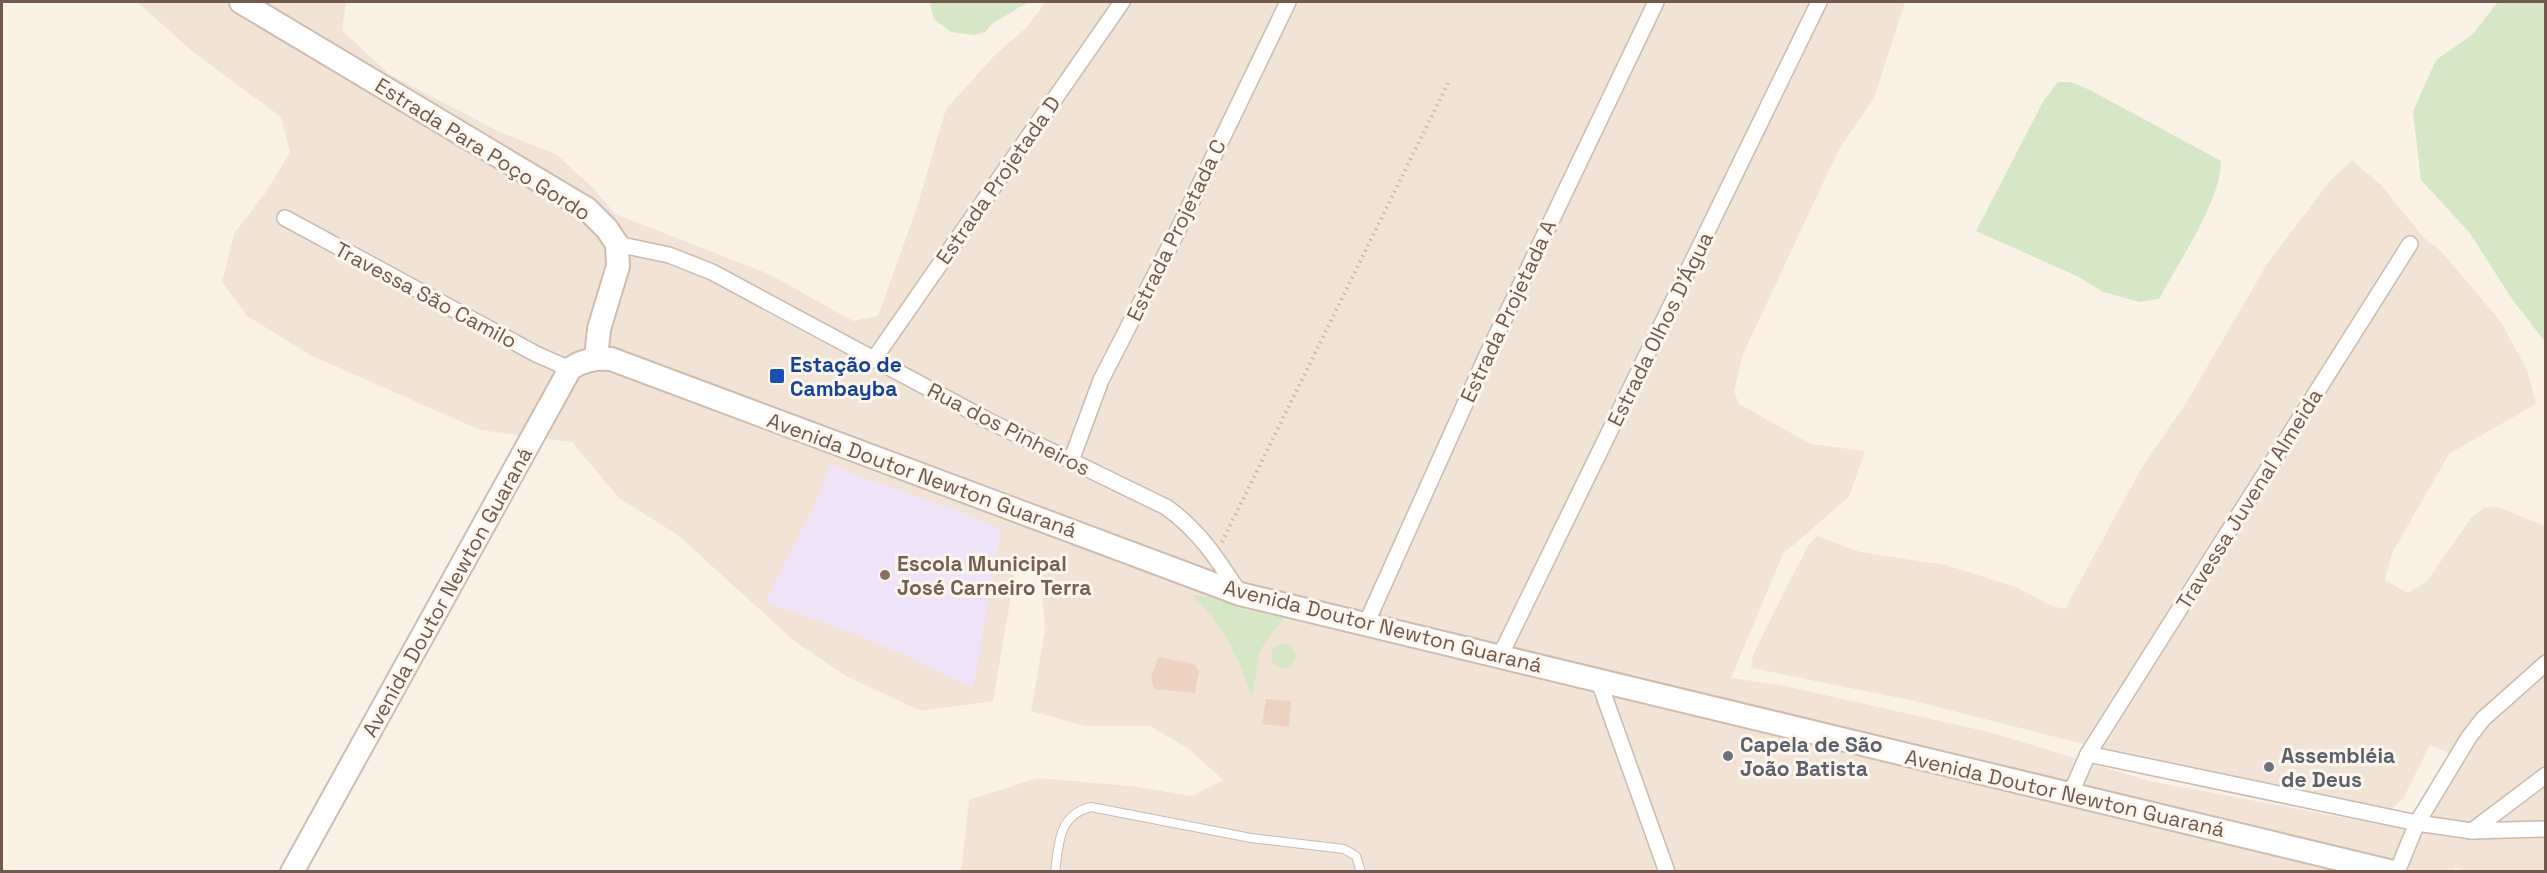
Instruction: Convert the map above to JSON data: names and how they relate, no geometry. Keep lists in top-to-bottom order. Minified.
{"streets":{"main road":["Estrada Para Poço Gordo","Avenida Doutor Newton Guaraná"],"street":["Estrada Projetada D","Estrada Projetada C","Travessa São Camilo","Estrada Projetada A","Estrada Olhos D'Água","Rua dos Pinheiros","Travessa Juvenal Almeida"]},"crossings":[["Estrada Para Poço Gordo","Rua dos Pinheiros"],["Estrada Projetada D","Rua dos Pinheiros"],["Estrada Projetada C","Rua dos Pinheiros"],["Travessa São Camilo","Avenida Doutor Newton Guaraná"],["Estrada Projetada A","Avenida Doutor Newton Guaraná"],["Estrada Olhos D'Água","Avenida Doutor Newton Guaraná"],["Rua dos Pinheiros","Avenida Doutor Newton Guaraná"],["Avenida Doutor Newton Guaraná","Travessa Juvenal Almeida"]],"places":{"transit":["Estação de Cambayba"],"other":["Escola Municipal José Carneiro Terra","Capela de São João Batista","Assembléia de Deus"]}}
